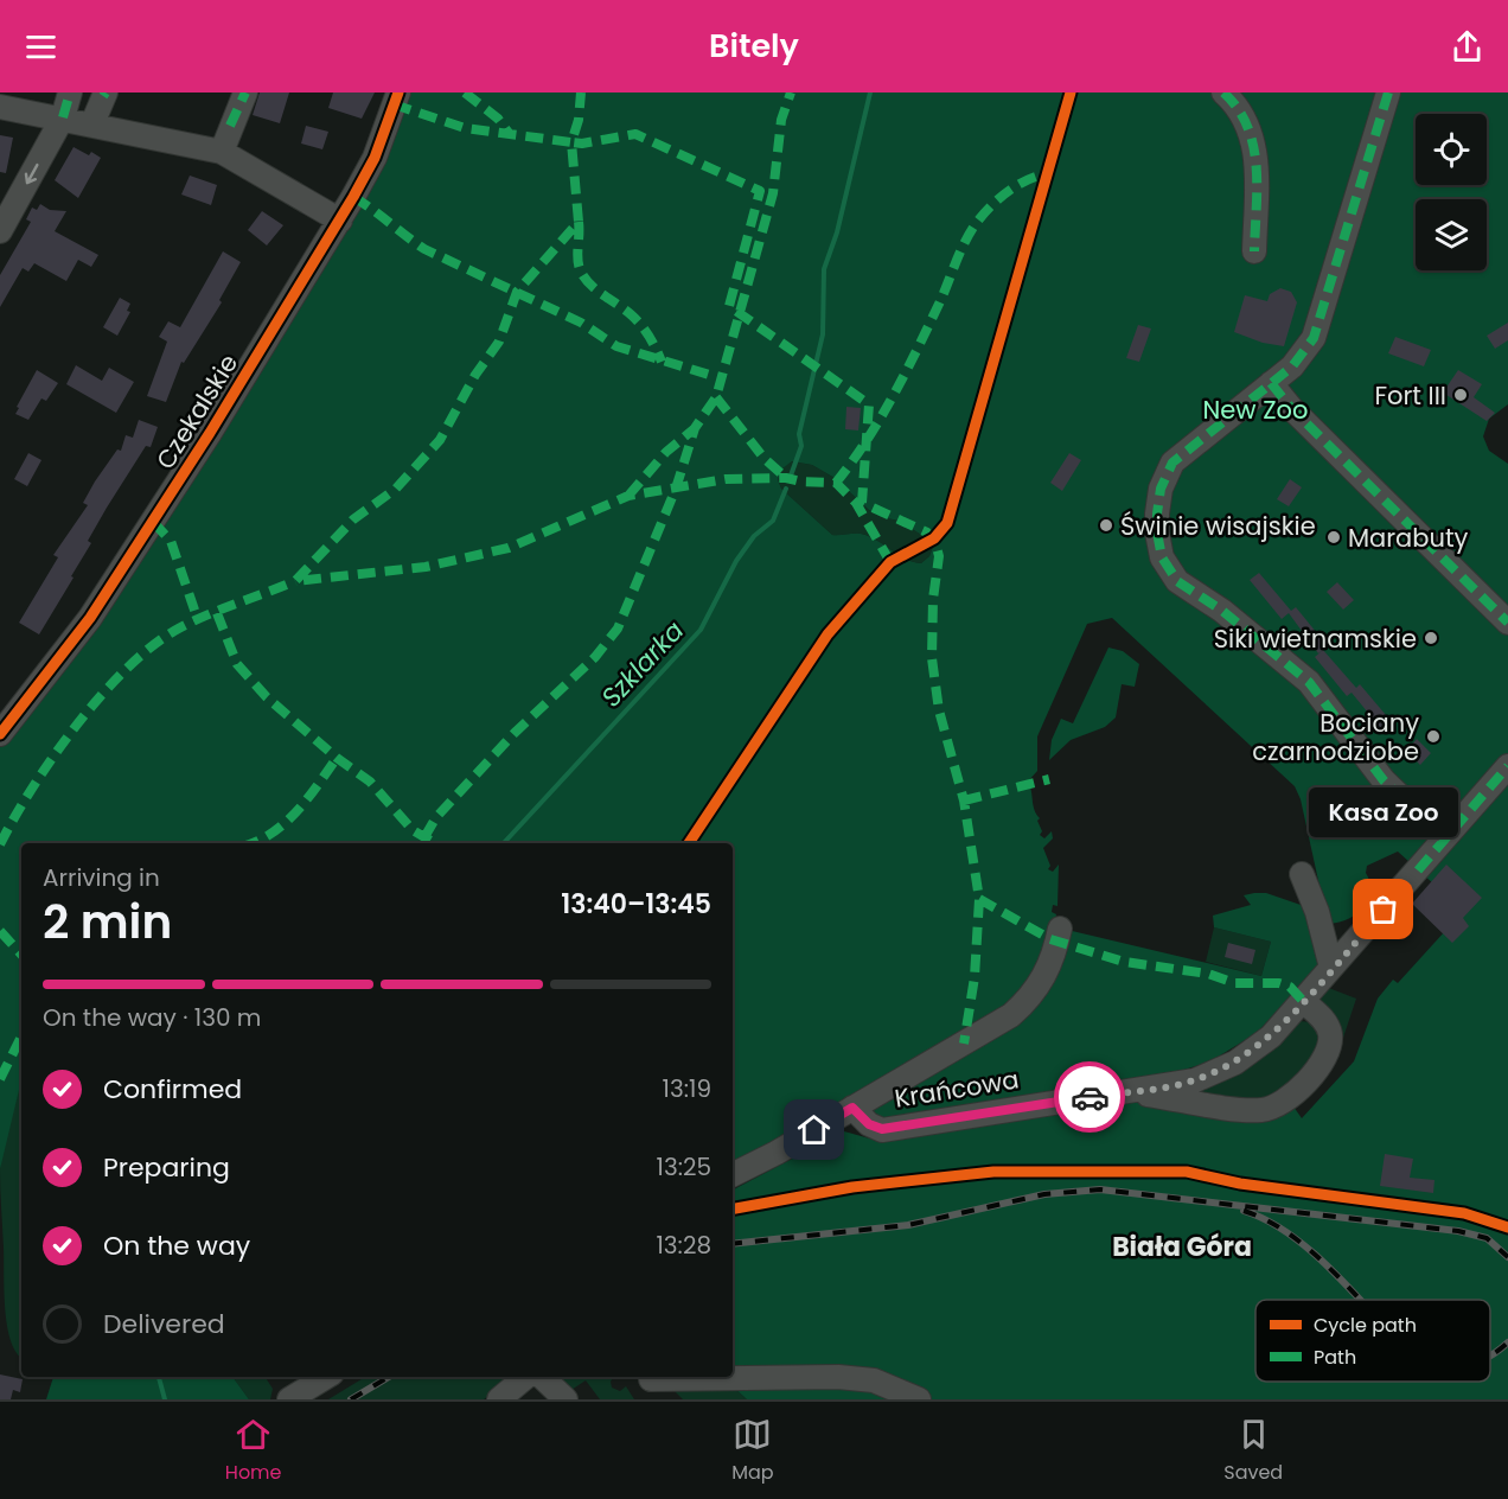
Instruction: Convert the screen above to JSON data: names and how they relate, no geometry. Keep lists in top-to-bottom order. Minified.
{"streets":{"street":["Czekalskie","Krańcowa"]},"districts":["Biała Góra"],"water":["Szklarka"],"parks":["New Zoo"],"places":["Fort III","Świnie wisajskie","Marabuty","Siki wietnamskie","Bociany czarnodziobe","Kasa Zoo"],"legend":["Cycle path","Path"],"page":{"header":"Bitely","bubble":"Kasa Zoo","heading":["2 min","Arriving in","13:40–13:45"],"bar":"On the way · 130 m","list":[["Confirmed","13:19"],["Preparing","13:25"],["On the way","13:28"],"Delivered"],"tabs":["Home","Map","Saved"]}}
